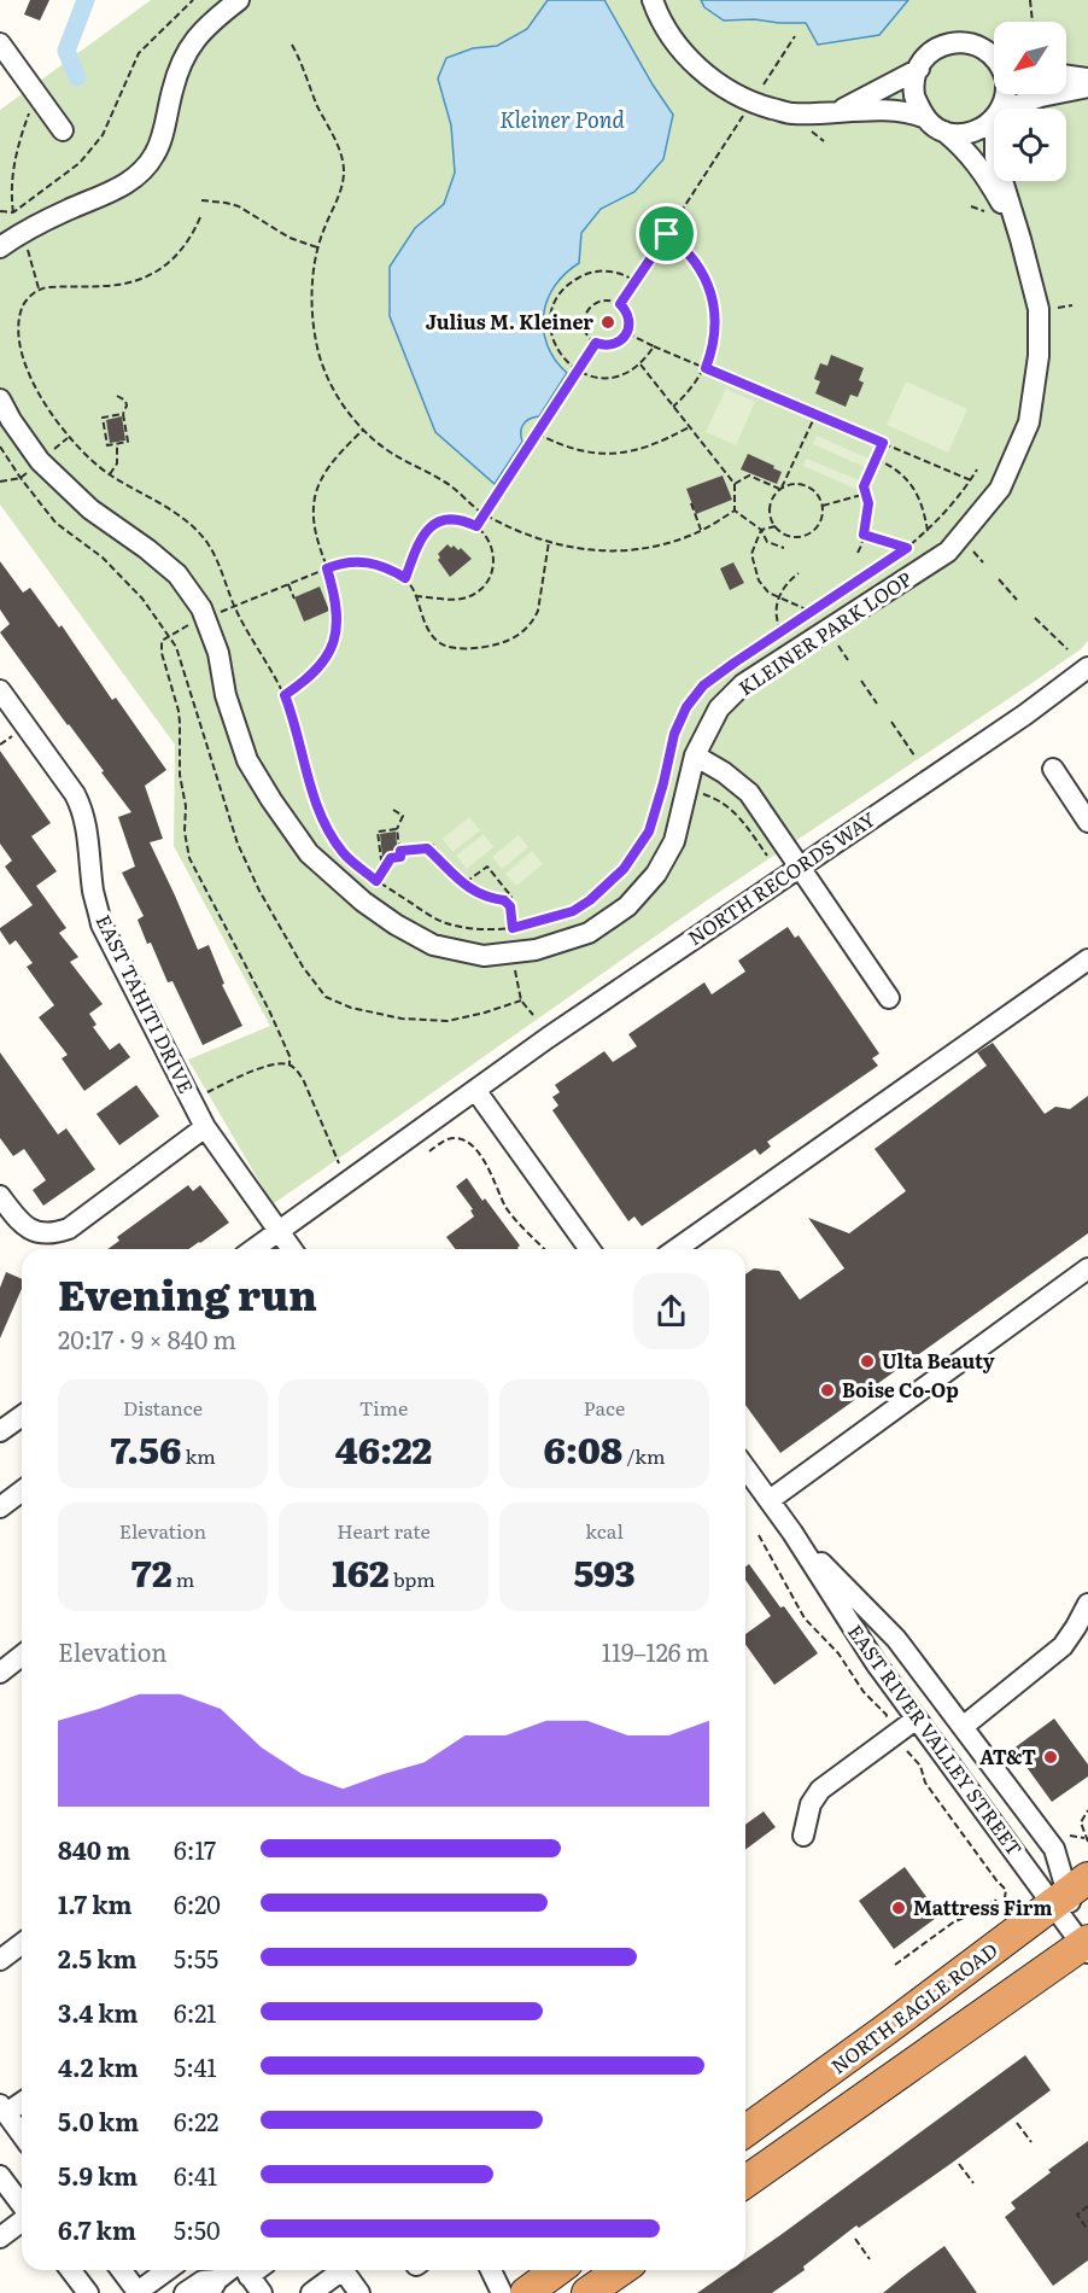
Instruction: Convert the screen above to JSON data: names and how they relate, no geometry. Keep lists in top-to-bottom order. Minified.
{"streets":{"highway":["NORTH EAGLE ROAD"],"street":["KLEINER PARK LOOP","NORTH RECORDS WAY","EAST TAHITI DRIVE","EAST RIVER VALLEY STREET"]},"crossings":[["NORTH RECORDS WAY","EAST TAHITI DRIVE"],["EAST RIVER VALLEY STREET","NORTH EAGLE ROAD"]],"water":["Kleiner Pond"],"places":["Julius M. Kleiner","Ulta Beauty","Boise Co-Op","AT&T","Mattress Firm"],"north":"bottom left","page":{"heading":["Evening run","20:17 · 9 × 840 m"],"stats":[["Distance","7.56 km"],["Time","46:22"],["Pace","6:08 /km"],["Elevation","72 m"],["Heart rate","162 bpm"],["kcal","593"]],"chart":["Elevation","119–126 m"],"list":[{"name":"840 m","note":"6:17"},{"name":"1.7 km","note":"6:20"},{"name":"2.5 km","note":"5:55"},{"name":"3.4 km","note":"6:21"},{"name":"4.2 km","note":"5:41"},{"name":"5.0 km","note":"6:22"},{"name":"5.9 km","note":"6:41"},{"name":"6.7 km","note":"5:50"}]}}
